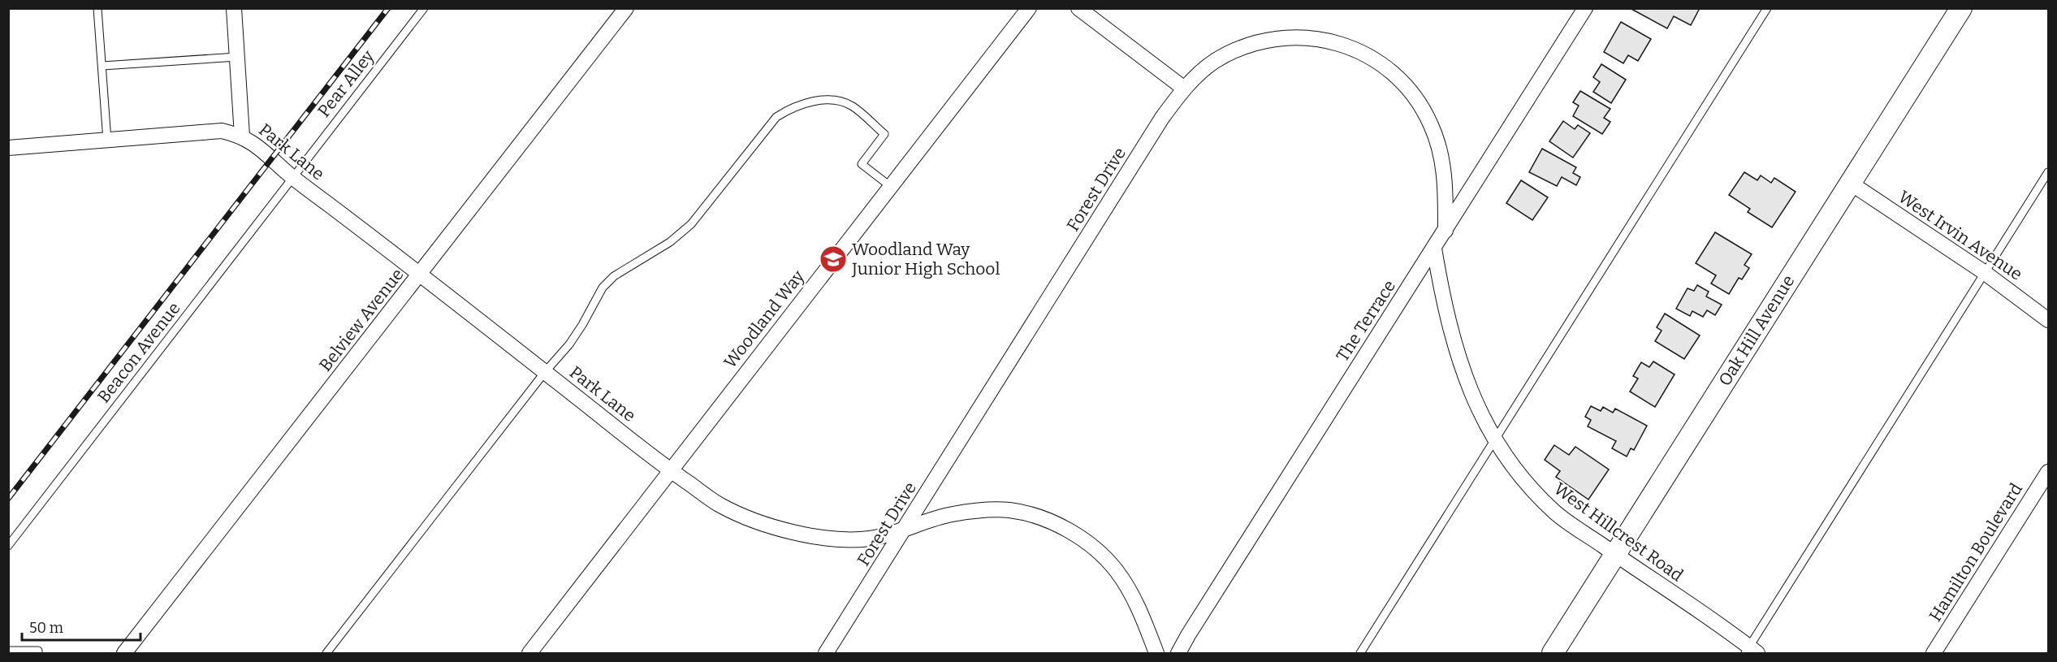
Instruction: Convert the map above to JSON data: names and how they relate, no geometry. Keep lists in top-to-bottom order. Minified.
{"streets":{"street":["Park Lane","Forest Drive","West Irvin Avenue","Woodland Way","Belview Avenue","The Terrace","Oak Hill Avenue","West Hillcrest Road","Hamilton Boulevard"],"lane":["Pear Alley","Beacon Avenue"]},"crossings":[["Pear Alley","Park Lane"],["Pear Alley","Beacon Avenue"],["Park Lane","Forest Drive"],["Park Lane","Woodland Way"],["Park Lane","Belview Avenue"],["Park Lane","Beacon Avenue"],["Forest Drive","The Terrace"],["West Irvin Avenue","Oak Hill Avenue"],["The Terrace","West Hillcrest Road"],["Oak Hill Avenue","West Hillcrest Road"]],"places":{"school or university":["Woodland Way Junior High School"]},"scale_bar":"50 m"}
